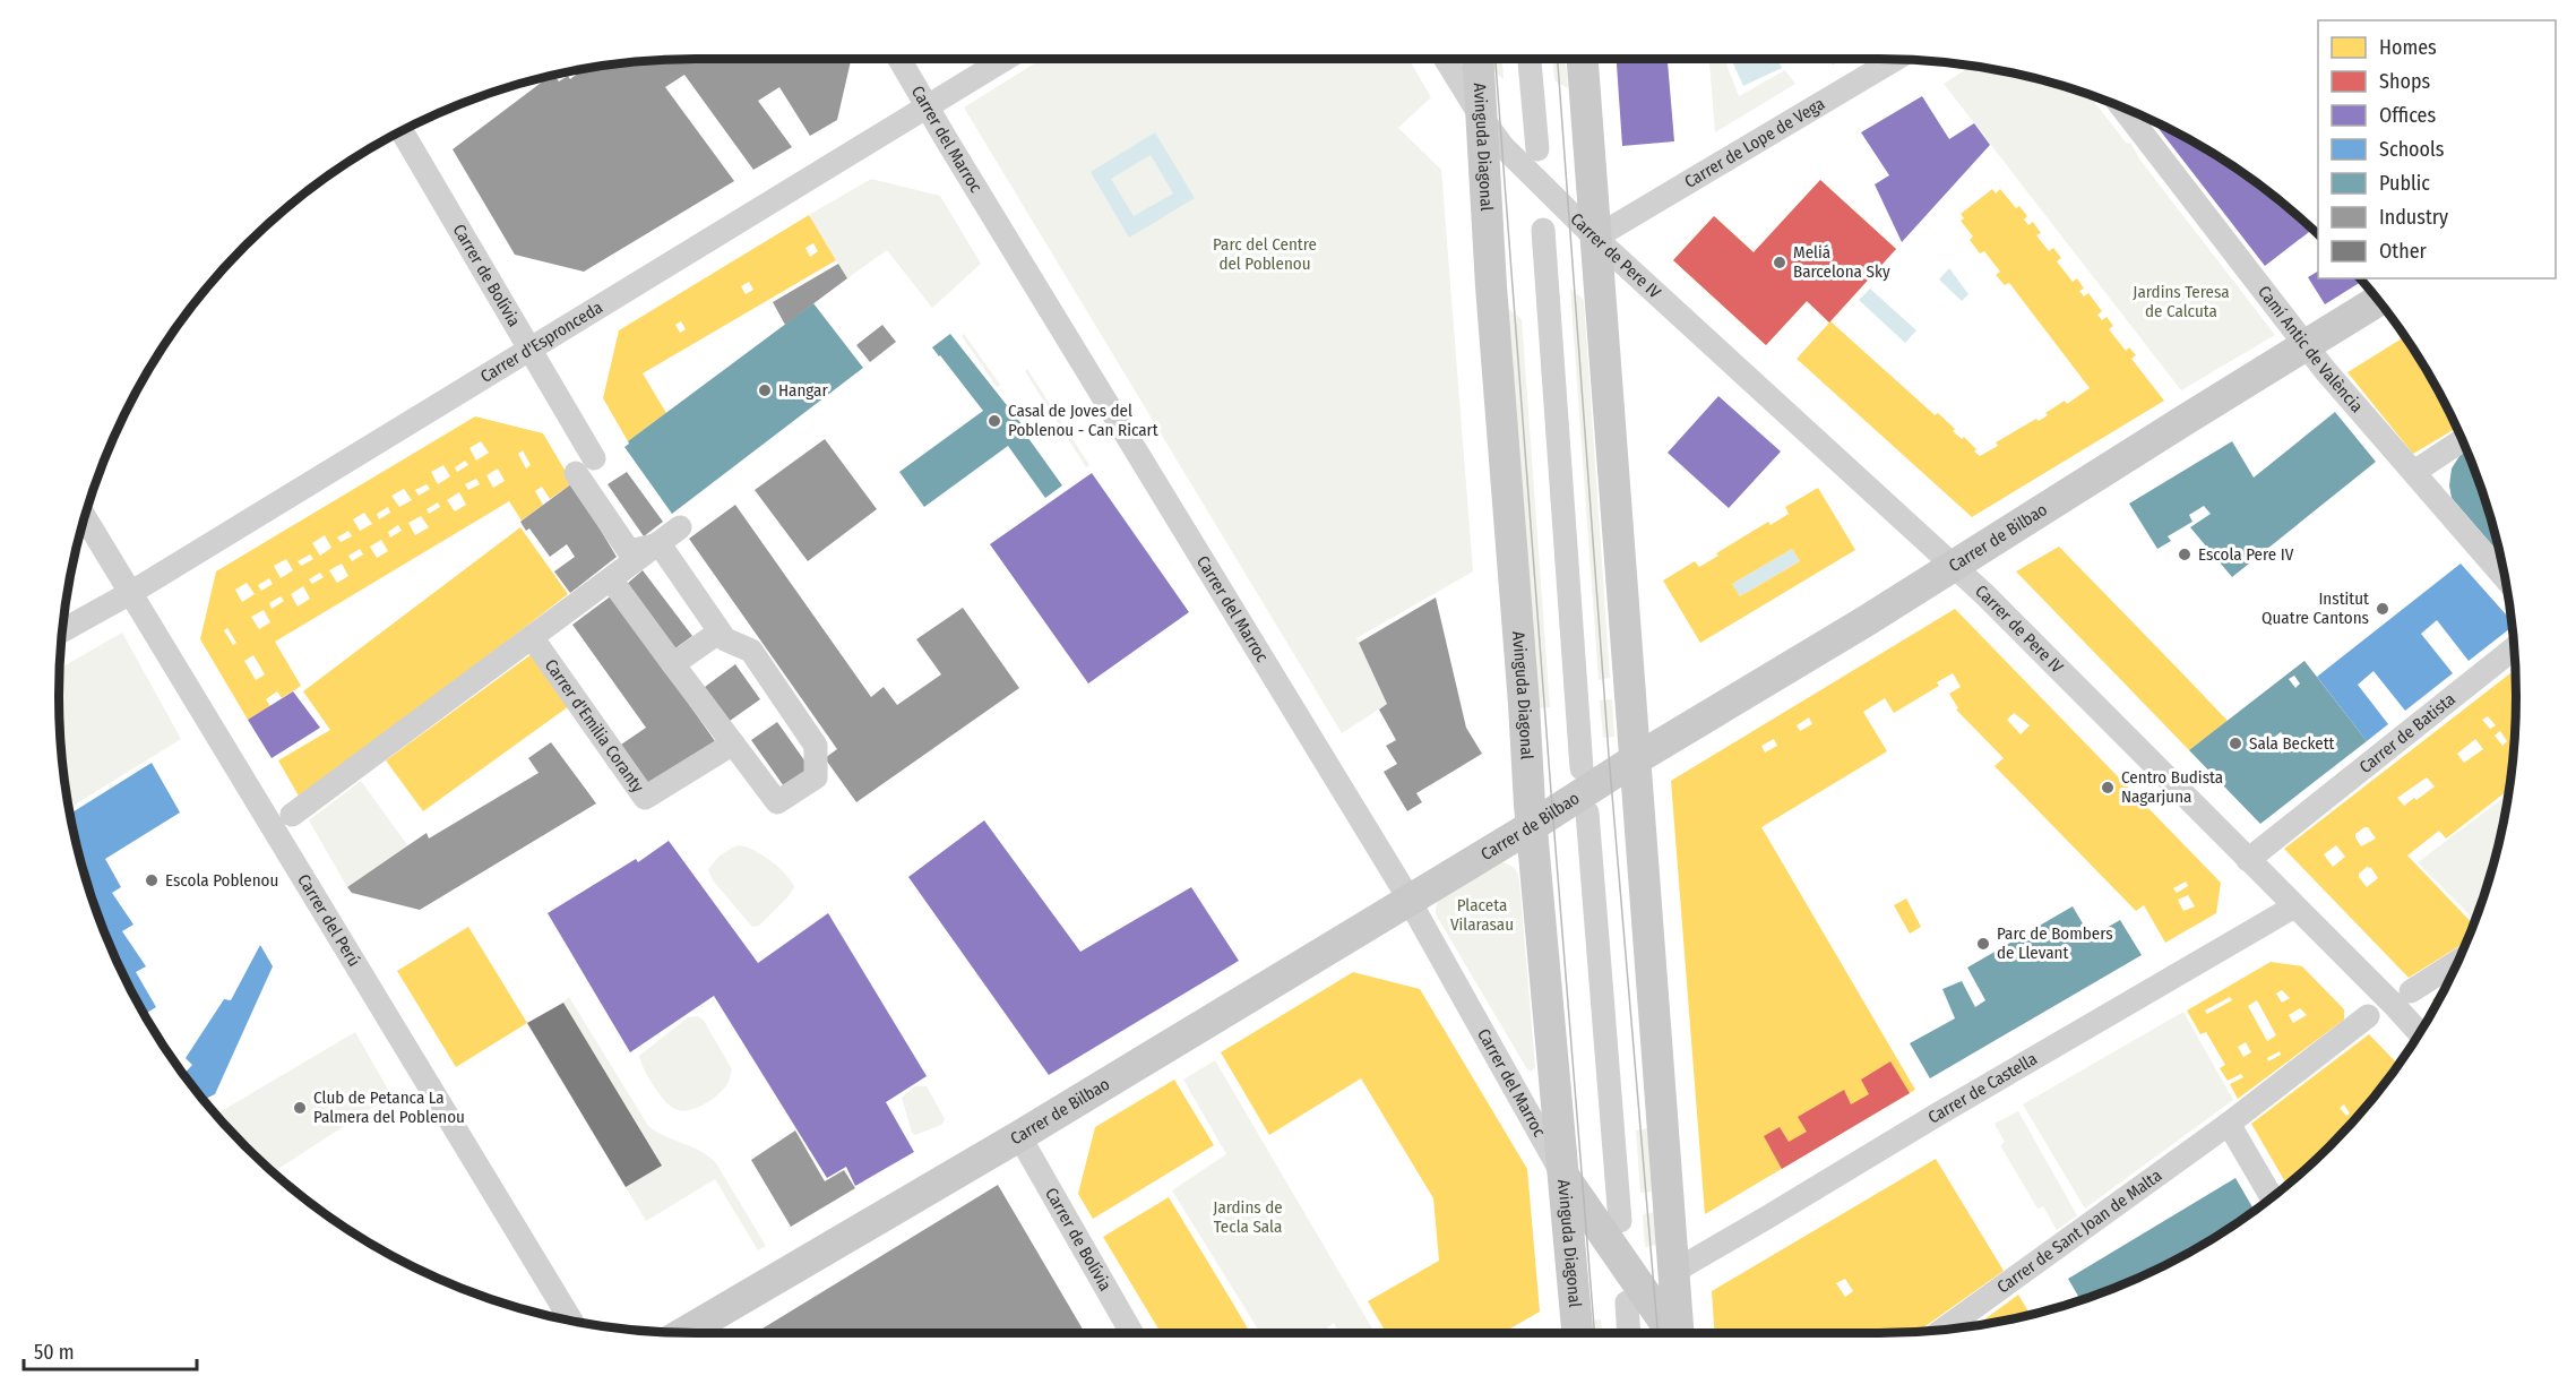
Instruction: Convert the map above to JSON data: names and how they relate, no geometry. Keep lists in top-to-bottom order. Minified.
{"streets":{"street":["Carrer del Marroc","Carrer de Lope de Vega","Avinguda Diagonal","Carrer de Pere IV","Carrer de Bolívia","Carrer d'Espronceda","Camí Antic de València","Carrer de Bilbao","Carrer d'Emilia Coranty","Carrer de Batista","Carrer del Perú","Carrer de Castella","Carrer de Sant Joan de Malta"]},"crossings":[["Carrer del Marroc","Avinguda Diagonal"],["Carrer del Marroc","Carrer d'Espronceda"],["Carrer del Marroc","Carrer de Bilbao"],["Carrer de Lope de Vega","Carrer de Pere IV"],["Avinguda Diagonal","Carrer de Pere IV"],["Avinguda Diagonal","Carrer de Bilbao"],["Carrer de Pere IV","Carrer de Bilbao"],["Carrer de Pere IV","Carrer de Batista"],["Carrer de Pere IV","Carrer de Castella"],["Carrer de Bolívia","Carrer d'Espronceda"],["Carrer de Bolívia","Carrer de Bilbao"],["Carrer d'Espronceda","Carrer del Perú"],["Camí Antic de València","Carrer de Bilbao"]],"parks":["Parc del Centre del Poblenou","Jardins Teresa de Calcuta","Placeta Vilarasau","Jardins de Tecla Sala"],"places":["Meliá Barcelona Sky","Hangar","Casal de Joves del Poblenou - Can Ricart","Escola Pere IV","Institut Quatre Cantons","Sala Beckett","Centro Budista Nagarjuna","Escola Poblenou","Parc de Bombers de Llevant","Club de Petanca La Palmera del Poblenou"],"legend":["Homes","Shops","Offices","Schools","Public","Industry","Other"],"scale_bar":"50 m"}
